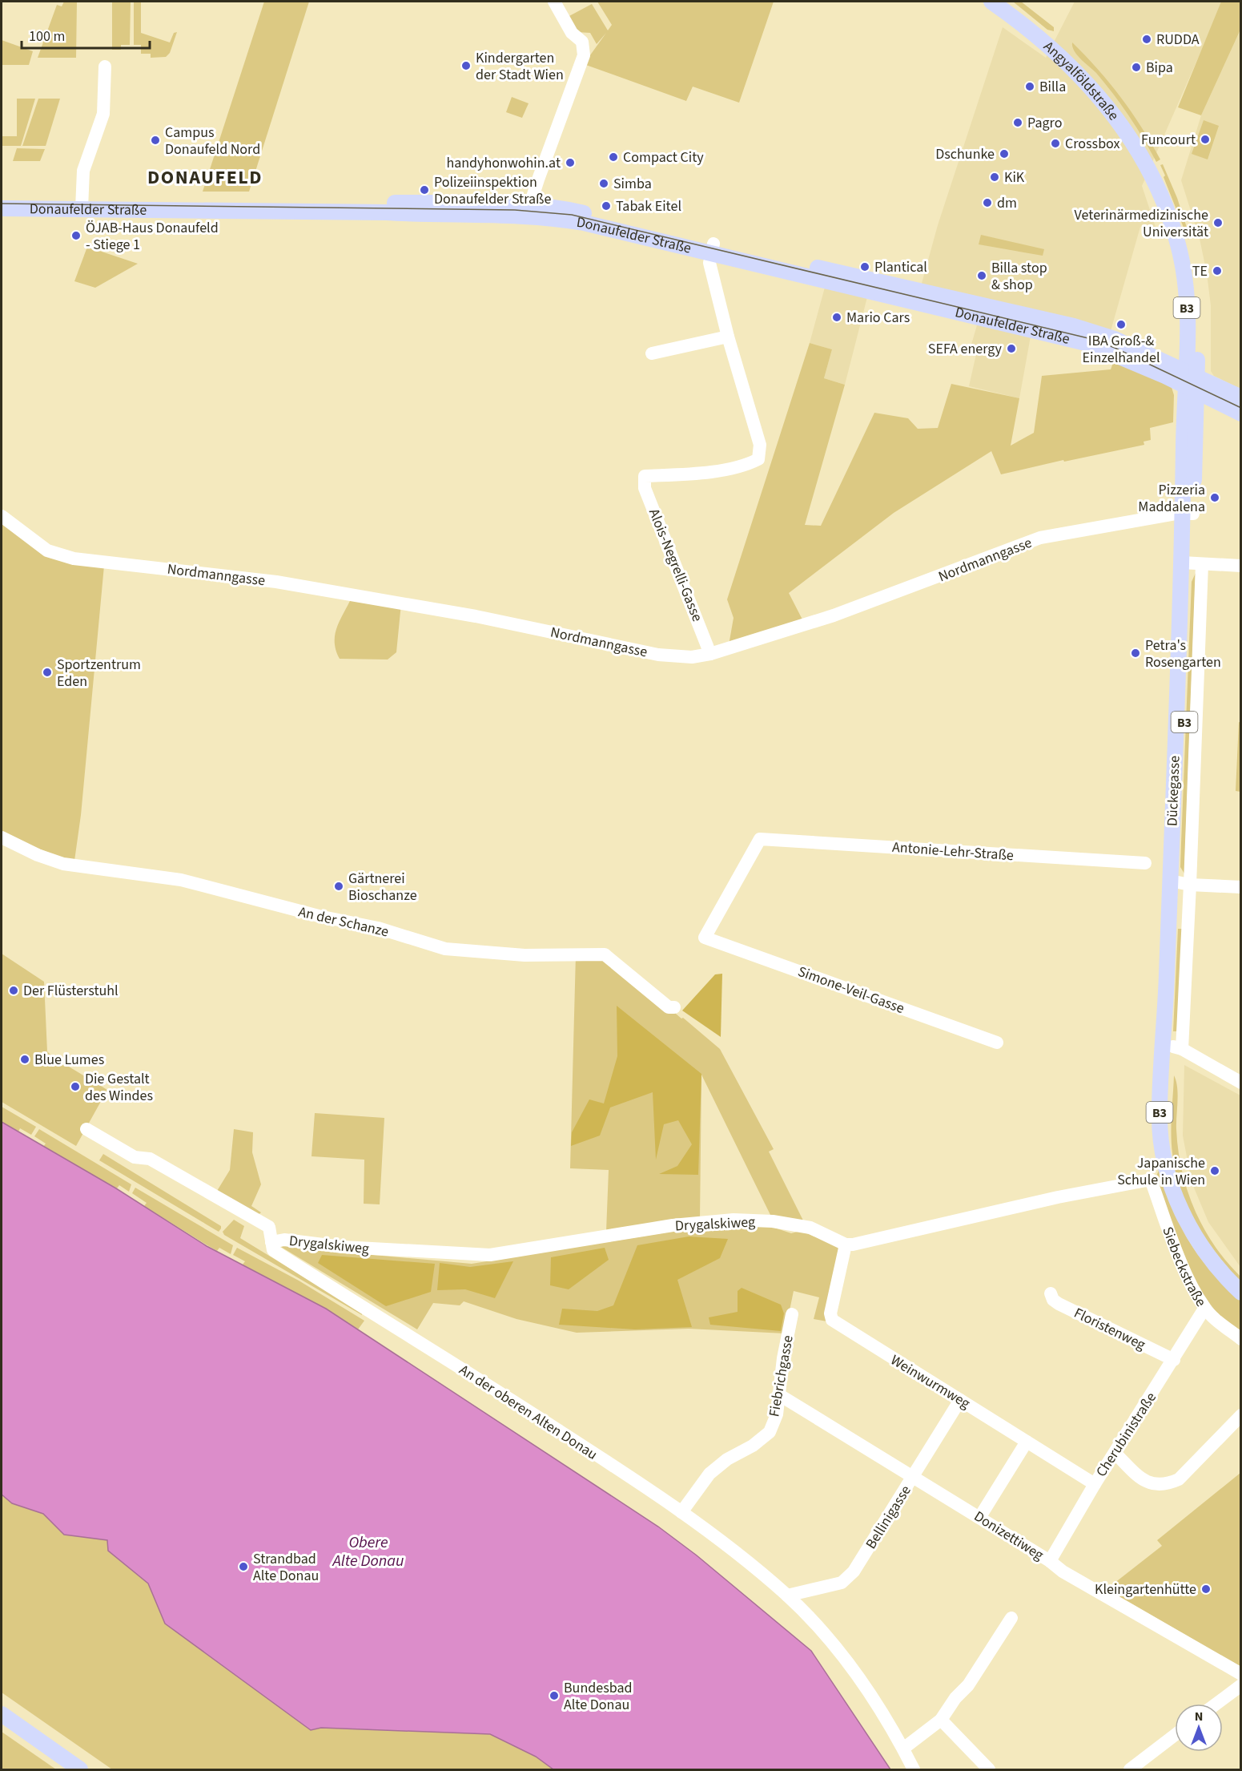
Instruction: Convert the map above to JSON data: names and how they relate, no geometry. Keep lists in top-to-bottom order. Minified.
{"streets":{"main road":["Angyalföldstraße","Donaufelder Straße","B3","Dückegasse","Siebeckstraße"],"street":["Nordmanngasse","Alois-Negrelli-Gasse","Antonie-Lehr-Straße","An der Schanze","Simone-Veil-Gasse","Drygalskiweg","Floristenweg","Fiebrichgasse","Weinwurmweg","An der oberen Alten Donau","Cherubinistraße","Bellinigasse","Donizettiweg"]},"crossings":[["Angyalföldstraße","Donaufelder Straße"],["Angyalföldstraße","Dückegasse"],["Donaufelder Straße","Dückegasse"],["Nordmanngasse","Alois-Negrelli-Gasse"],["Nordmanngasse","Dückegasse"],["Dückegasse","Siebeckstraße"],["Antonie-Lehr-Straße","Simone-Veil-Gasse"],["Drygalskiweg","Siebeckstraße"],["Drygalskiweg","Weinwurmweg"],["Drygalskiweg","An der oberen Alten Donau"],["Siebeckstraße","Weinwurmweg"],["Siebeckstraße","Cherubinistraße"],["Floristenweg","Cherubinistraße"],["Fiebrichgasse","An der oberen Alten Donau"],["Fiebrichgasse","Donizettiweg"],["Weinwurmweg","Cherubinistraße"],["Weinwurmweg","Bellinigasse"],["An der oberen Alten Donau","Bellinigasse"],["Cherubinistraße","Donizettiweg"],["Bellinigasse","Donizettiweg"]],"districts":["DONAUFELD"],"water":["Obere Alte Donau"],"places":["RUDDA","Kindergarten der Stadt Wien","Bipa","Billa","Pagro","Funcourt","Campus Donaufeld Nord","Crossbox","Dschunke","Compact City","handyhonwohin.at","KiK","Simba","Polizeiinspektion Donaufelder Straße","dm","Tabak Eitel","Veterinärmedizinische Universität","ÖJAB-Haus Donaufeld - Stiege 1","Plantical","TE","Billa stop & shop","Mario Cars","IBA Groß-& Einzelhandel","SEFA energy","Pizzeria Maddalena","Petra's Rosengarten","Sportzentrum Eden","Gärtnerei Bioschanze","Der Flüsterstuhl","Blue Lumes","Die Gestalt des Windes","Japanische Schule in Wien","Strandbad Alte Donau","Kleingartenhütte","Bundesbad Alte Donau"],"scale_bar":"100 m","north":"top"}
